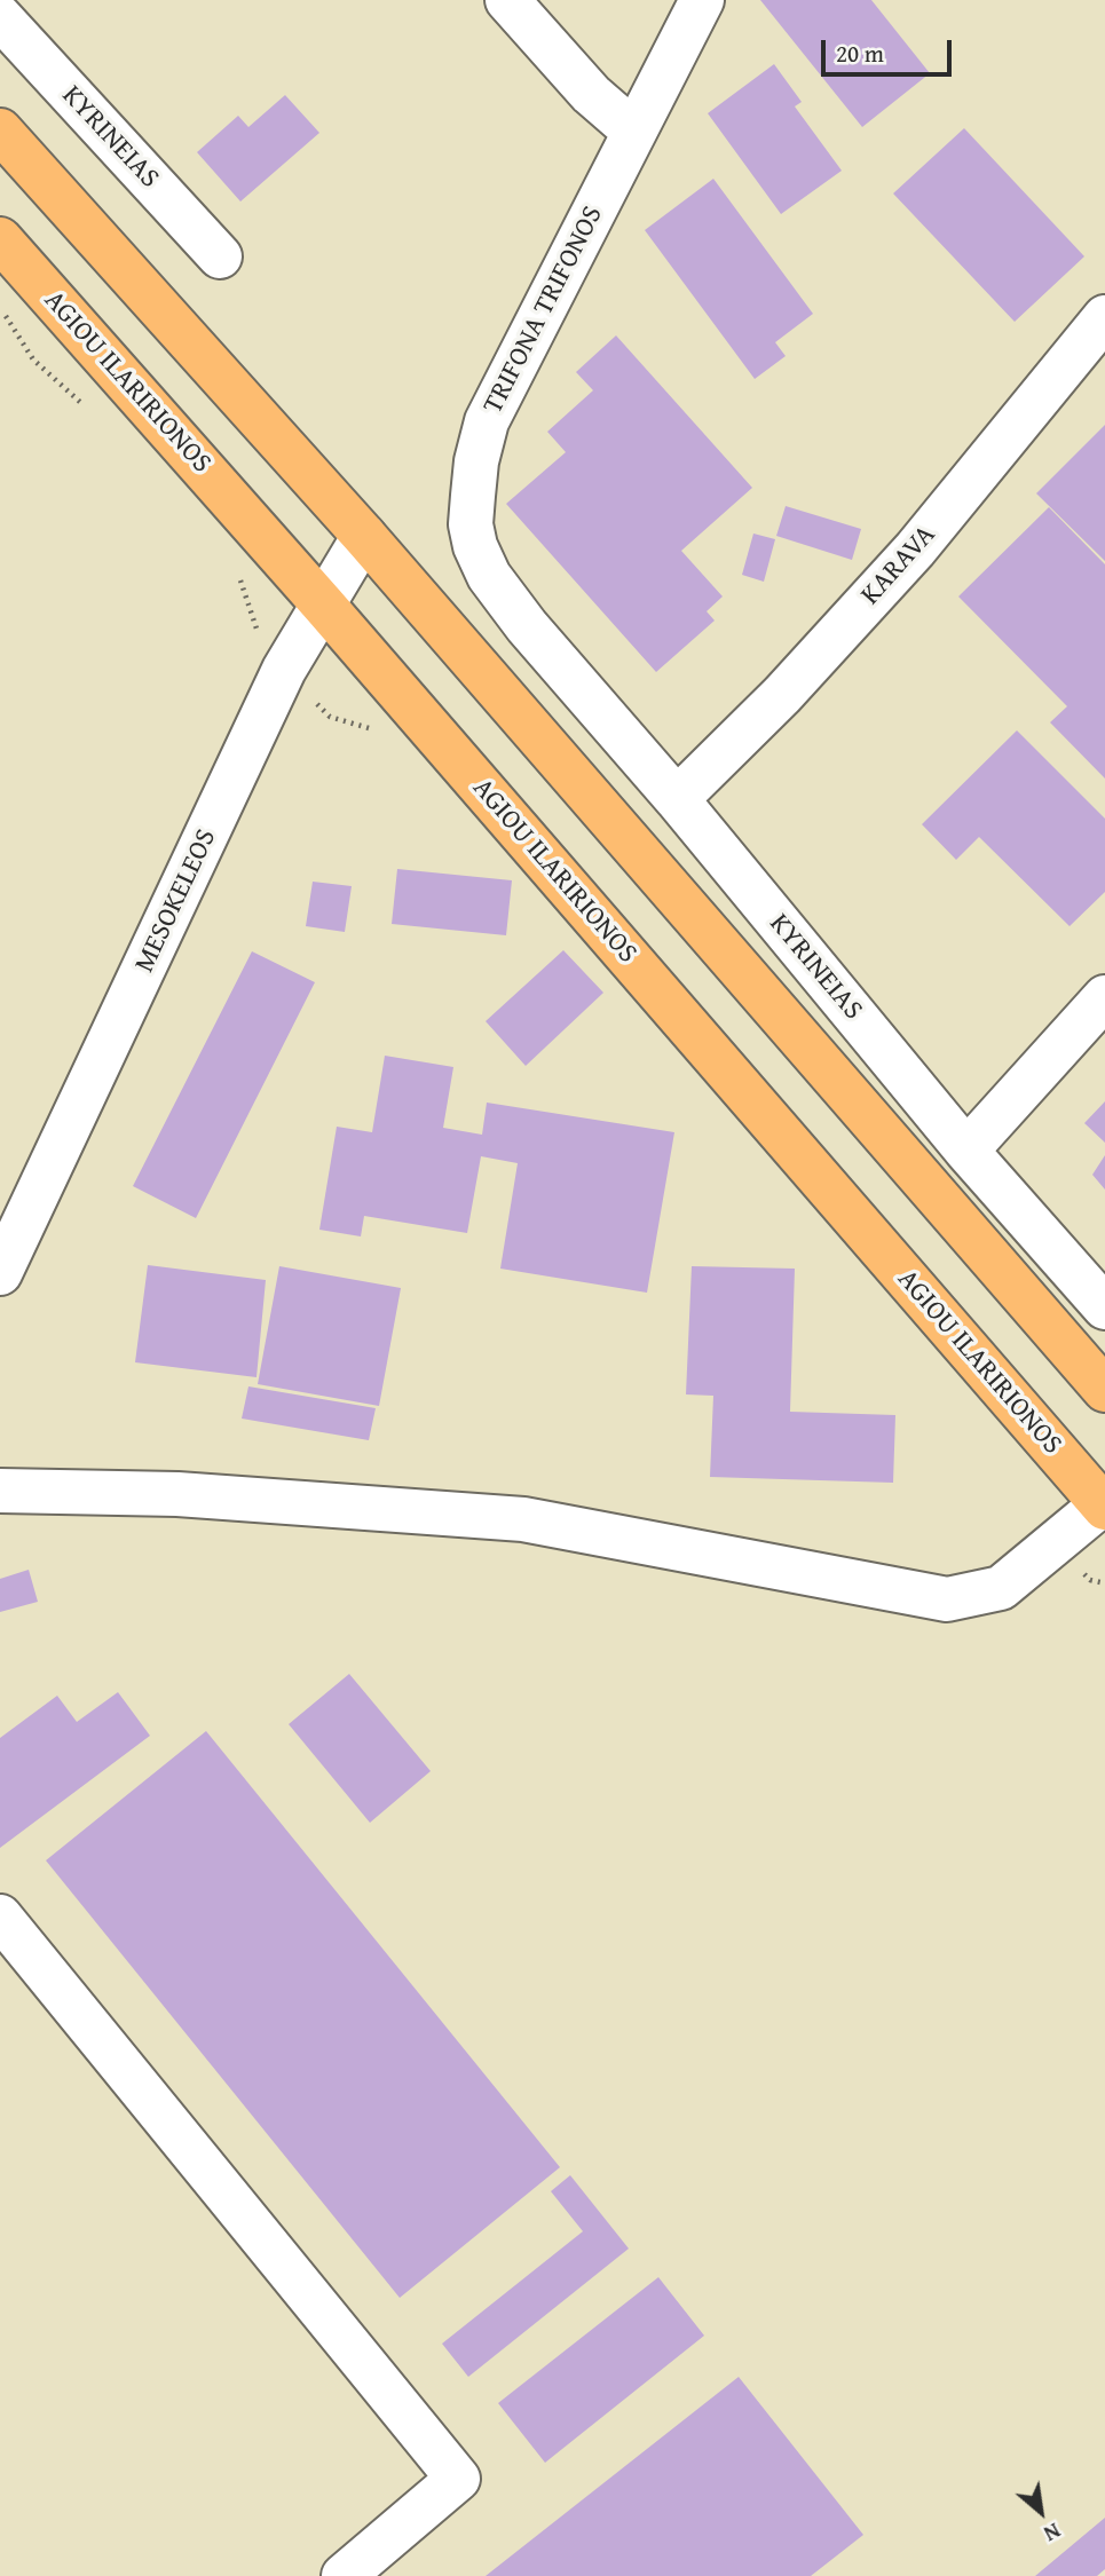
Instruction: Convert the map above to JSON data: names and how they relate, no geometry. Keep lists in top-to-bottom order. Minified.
{"streets":{"main road":["AGIOU ILARIRIONOS"],"street":["KYRINEIAS","TRIFONA TRIFONOS","KARAVA","MESOKELEOS"]},"crossings":[["KYRINEIAS","TRIFONA TRIFONOS"],["KYRINEIAS","KARAVA"],["AGIOU ILARIRIONOS","MESOKELEOS"]],"scale_bar":"20 m","north":"bottom right"}
